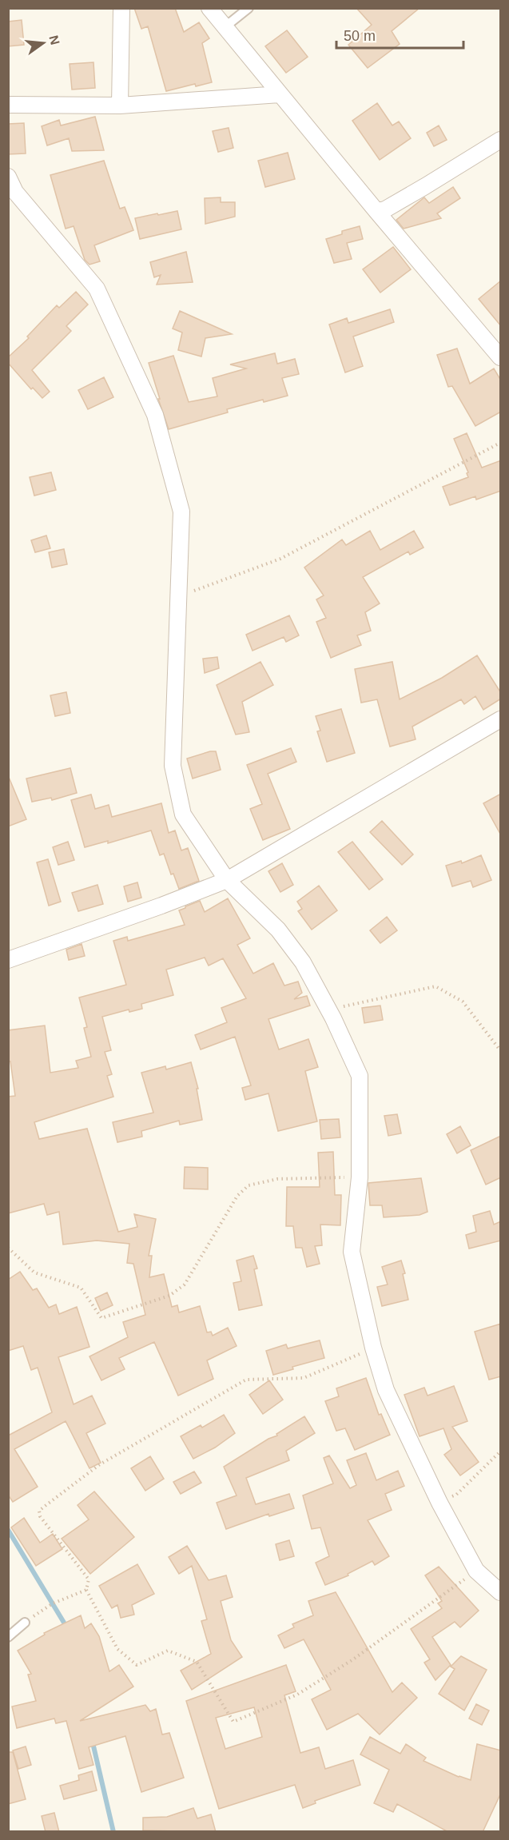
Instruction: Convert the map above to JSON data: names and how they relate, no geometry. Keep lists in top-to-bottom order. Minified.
{"scale_bar":"50 m","north":"right"}
